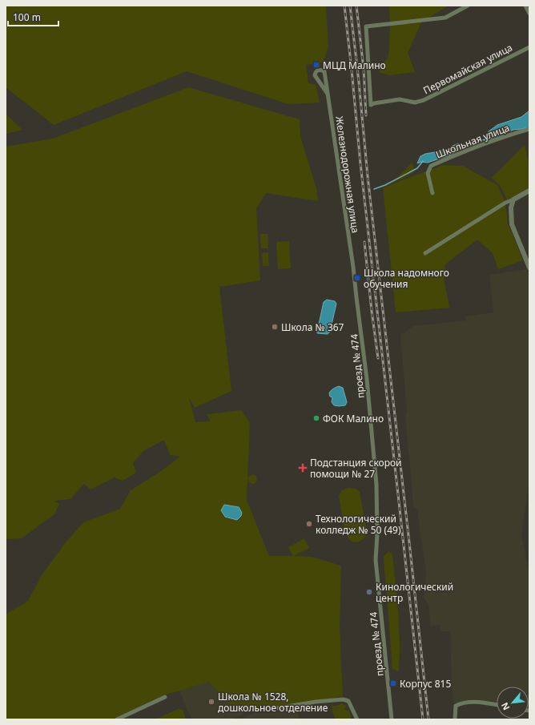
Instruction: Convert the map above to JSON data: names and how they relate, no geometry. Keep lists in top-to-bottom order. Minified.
{"streets":{"street":["Первомайская улица","Школьная улица","Железнодорожная улица","проезд № 474"]},"crossings":[["Железнодорожная улица","проезд № 474"]],"places":{"transit":["МЦД Малино","Школа надомного обучения","Корпус 815"],"other":["Школа № 367","ФОК Малино","Технологический колледж № 50 (49)","Кинологический центр","Школа № 1528, дошкольное отделение"],"health":["Подстанция скорой помощи № 27"]},"scale_bar":"100 m","north":"bottom left"}
